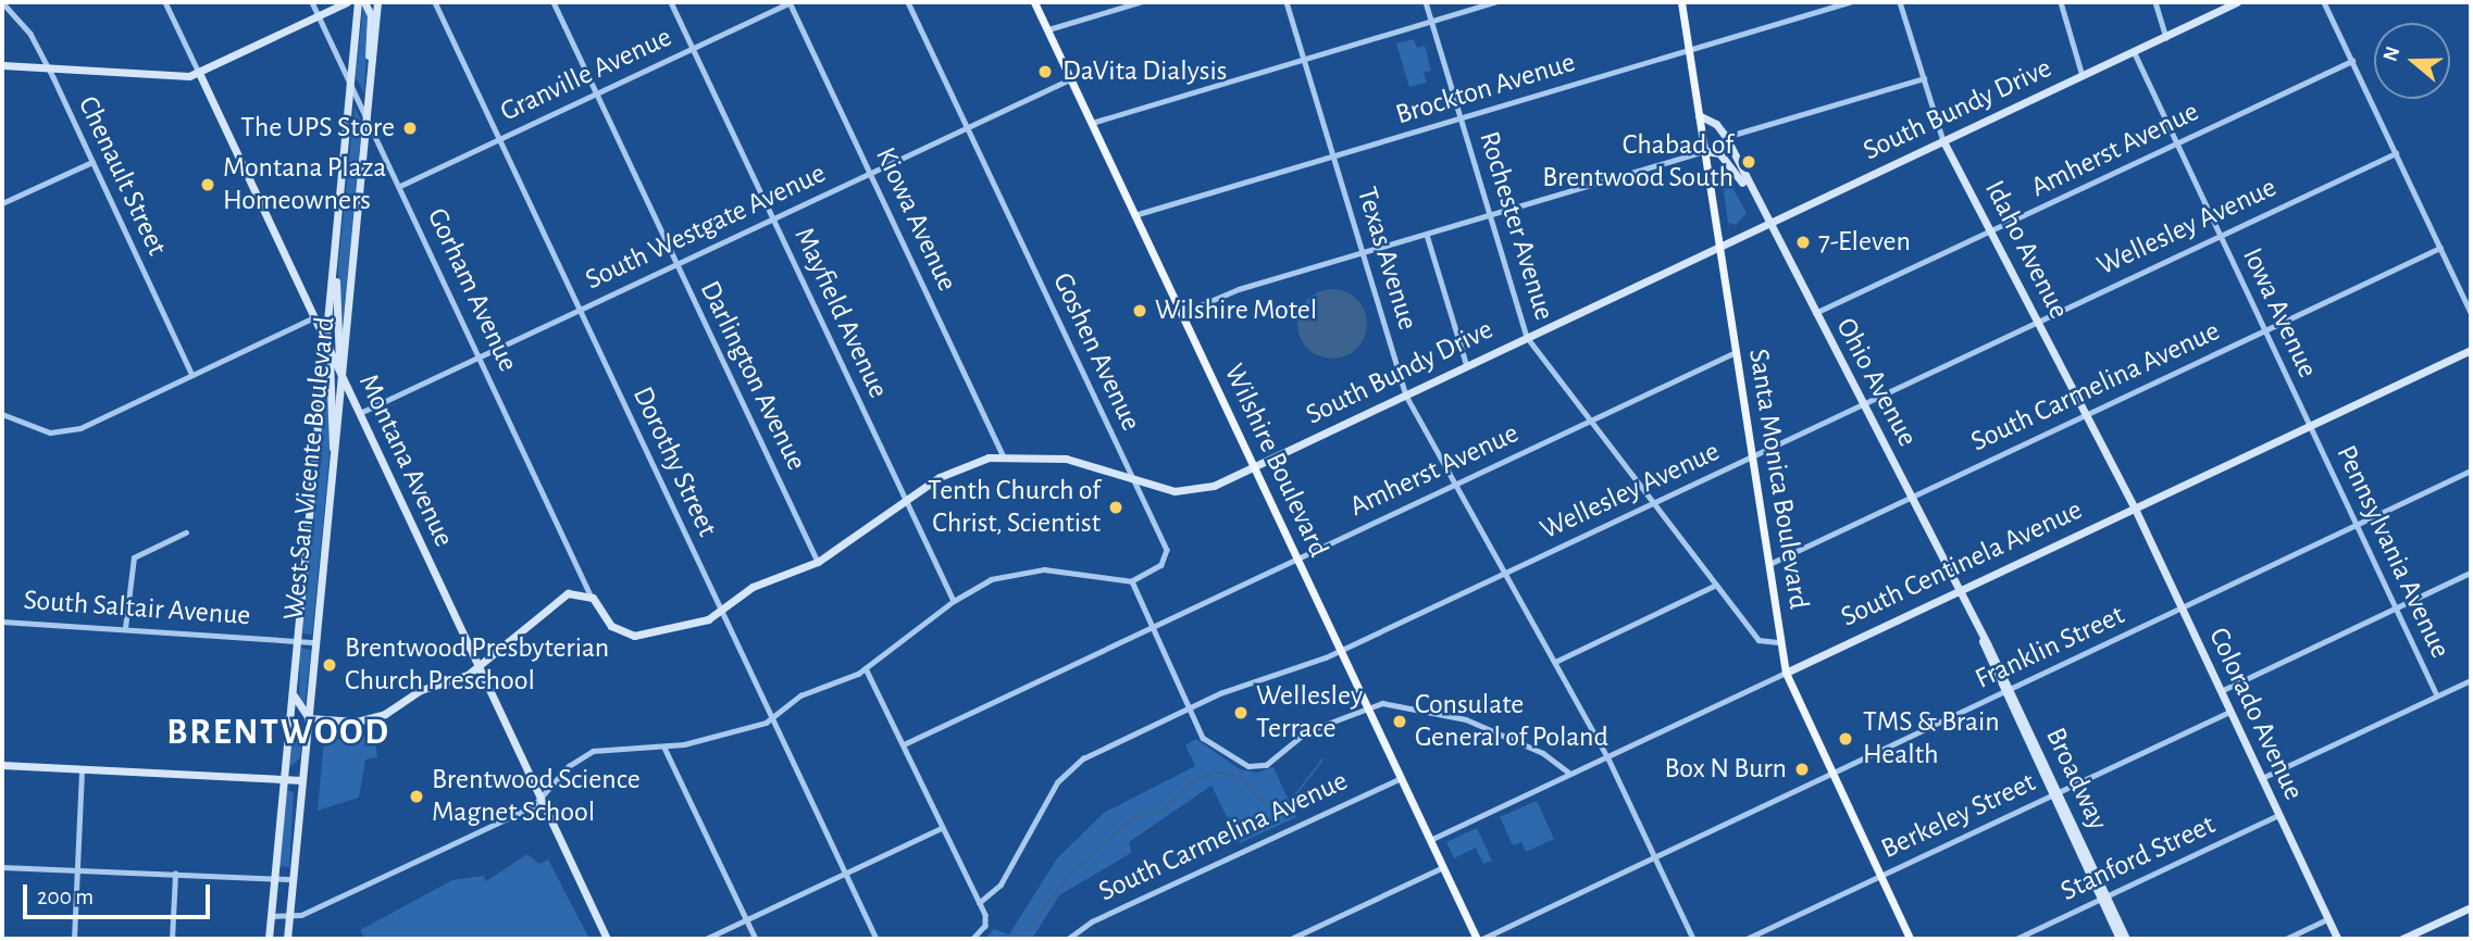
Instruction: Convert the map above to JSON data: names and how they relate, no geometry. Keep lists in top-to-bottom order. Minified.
{"streets":{"main road":["Wilshire Boulevard","Santa Monica Boulevard"],"street":["Granville Avenue","Brockton Avenue","South Bundy Drive","Amherst Avenue","Chenault Street","Kiowa Avenue","Rochester Avenue","South Westgate Avenue","Wellesley Avenue","Idaho Avenue","Texas Avenue","Gorham Avenue","Mayfield Avenue","Iowa Avenue","Goshen Avenue","Darlington Avenue","Ohio Avenue","South Carmelina Avenue","Montana Avenue","Dorothy Street","West San Vicente Boulevard","Pennsylvania Avenue","South Centinela Avenue","South Saltair Avenue","Franklin Street","Colorado Avenue","Broadway","Berkeley Street","Stanford Street"]},"crossings":[["Granville Avenue","Kiowa Avenue"],["Granville Avenue","Gorham Avenue"],["Granville Avenue","Mayfield Avenue"],["Granville Avenue","Darlington Avenue"],["Granville Avenue","Dorothy Street"],["Brockton Avenue","Rochester Avenue"],["Brockton Avenue","Texas Avenue"],["Brockton Avenue","Wilshire Boulevard"],["Brockton Avenue","Santa Monica Boulevard"],["South Bundy Drive","Kiowa Avenue"],["South Bundy Drive","Rochester Avenue"],["South Bundy Drive","Idaho Avenue"],["South Bundy Drive","Texas Avenue"],["South Bundy Drive","Gorham Avenue"],["South Bundy Drive","Mayfield Avenue"],["South Bundy Drive","Iowa Avenue"],["South Bundy Drive","Goshen Avenue"],["South Bundy Drive","Darlington Avenue"],["South Bundy Drive","Ohio Avenue"],["South Bundy Drive","Wilshire Boulevard"],["South Bundy Drive","Dorothy Street"],["South Bundy Drive","Santa Monica Boulevard"],["Amherst Avenue","Rochester Avenue"],["Amherst Avenue","Idaho Avenue"],["Amherst Avenue","Texas Avenue"],["Amherst Avenue","Iowa Avenue"],["Amherst Avenue","Ohio Avenue"],["Amherst Avenue","Wilshire Boulevard"],["Amherst Avenue","Santa Monica Boulevard"],["Kiowa Avenue","South Westgate Avenue"],["Rochester Avenue","Wellesley Avenue"],["Rochester Avenue","Santa Monica Boulevard"],["South Westgate Avenue","Gorham Avenue"],["South Westgate Avenue","Mayfield Avenue"],["South Westgate Avenue","Goshen Avenue"],["South Westgate Avenue","Darlington Avenue"],["South Westgate Avenue","Montana Avenue"],["South Westgate Avenue","Wilshire Boulevard"],["South Westgate Avenue","Dorothy Street"],["Wellesley Avenue","Idaho Avenue"],["Wellesley Avenue","Texas Avenue"],["Wellesley Avenue","Iowa Avenue"],["Wellesley Avenue","Ohio Avenue"],["Wellesley Avenue","Wilshire Boulevard"],["Wellesley Avenue","Santa Monica Boulevard"],["Idaho Avenue","South Carmelina Avenue"],["Idaho Avenue","South Centinela Avenue"],["Idaho Avenue","Colorado Avenue"],["Texas Avenue","South Centinela Avenue"],["Texas Avenue","Franklin Street"],["Gorham Avenue","West San Vicente Boulevard"],["Iowa Avenue","South Carmelina Avenue"],["Iowa Avenue","Pennsylvania Avenue"],["Iowa Avenue","South Centinela Avenue"],["Ohio Avenue","South Carmelina Avenue"],["Ohio Avenue","Santa Monica Boulevard"],["Ohio Avenue","South Centinela Avenue"],["Ohio Avenue","Broadway"],["South Carmelina Avenue","Wilshire Boulevard"],["South Carmelina Avenue","Santa Monica Boulevard"],["Montana Avenue","West San Vicente Boulevard"],["Wilshire Boulevard","South Centinela Avenue"],["Wilshire Boulevard","Franklin Street"],["West San Vicente Boulevard","South Saltair Avenue"],["Santa Monica Boulevard","South Centinela Avenue"],["Santa Monica Boulevard","Franklin Street"],["Santa Monica Boulevard","Berkeley Street"],["Pennsylvania Avenue","South Centinela Avenue"],["Pennsylvania Avenue","Franklin Street"],["South Centinela Avenue","Colorado Avenue"],["South Centinela Avenue","Broadway"],["Franklin Street","Colorado Avenue"],["Franklin Street","Broadway"],["Colorado Avenue","Berkeley Street"],["Colorado Avenue","Stanford Street"],["Broadway","Berkeley Street"],["Broadway","Stanford Street"]],"districts":["BRENTWOOD"],"places":["DaVita Dialysis","The UPS Store","Chabad of Brentwood South","Montana Plaza Homeowners","7-Eleven","Wilshire Motel","Tenth Church of Christ, Scientist","Brentwood Presbyterian Church Preschool","Wellesley Terrace","Consulate General of Poland","TMS & Brain Health","Box N Burn","Brentwood Science Magnet School"],"scale_bar":"200 m","north":"left"}
